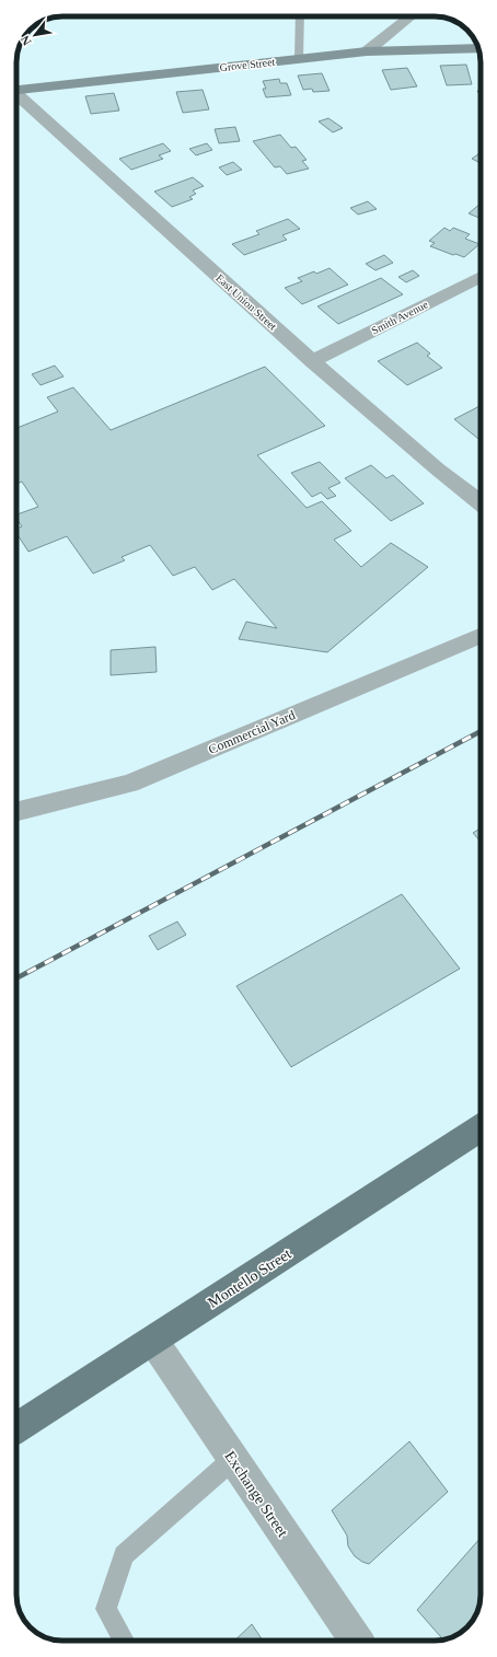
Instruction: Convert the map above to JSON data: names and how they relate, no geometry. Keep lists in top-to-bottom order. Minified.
{"streets":{"main road":["Grove Street","Montello Street"],"street":["East Union Street","Smith Avenue","Commercial Yard","Exchange Street"]},"crossings":[["East Union Street","Smith Avenue"],["Montello Street","Exchange Street"]],"north":"bottom left"}
